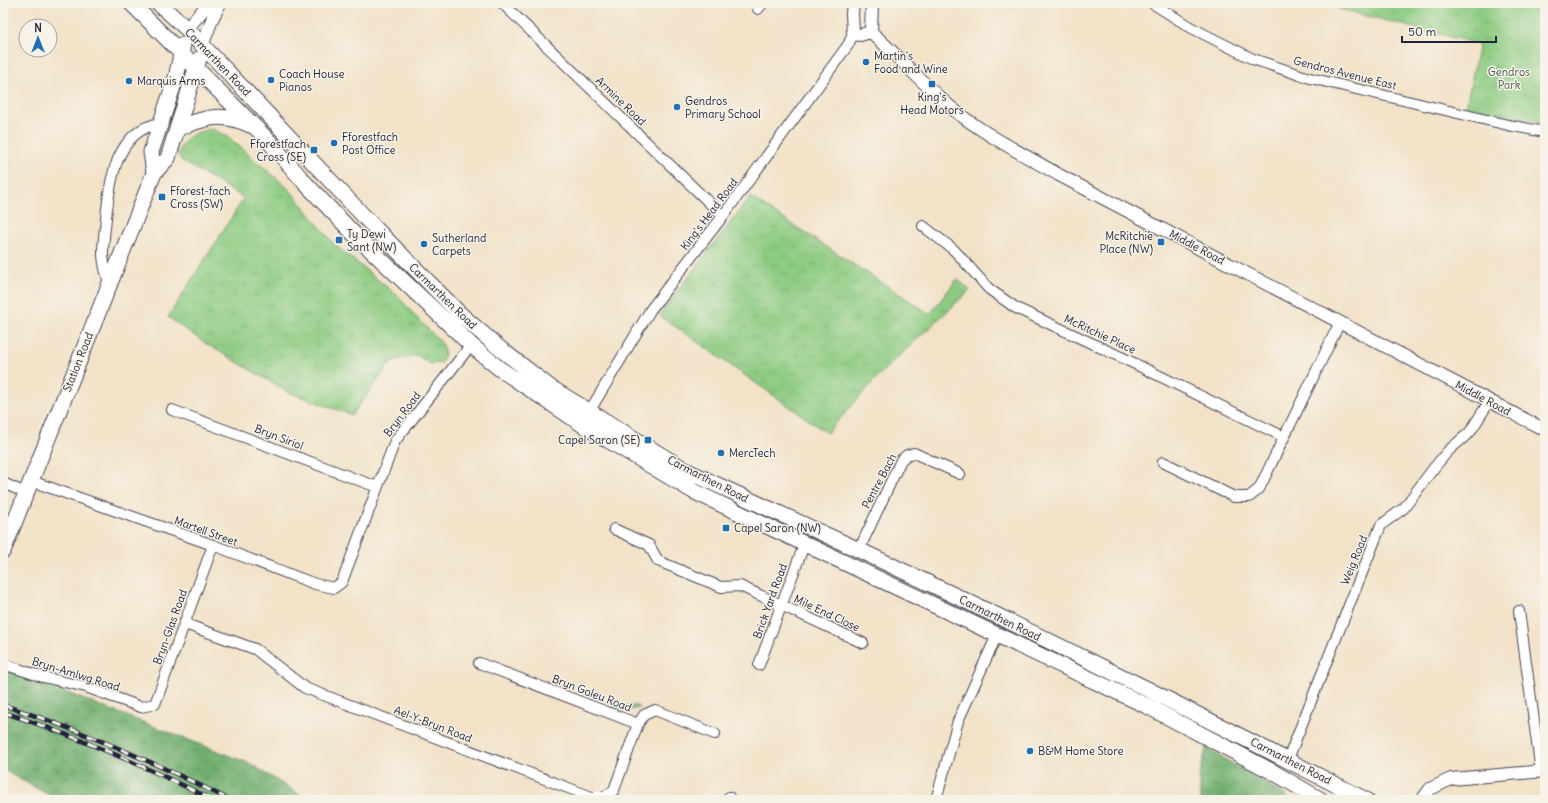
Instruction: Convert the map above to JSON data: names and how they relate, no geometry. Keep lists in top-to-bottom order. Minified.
{"streets":{"main road":["Carmarthen Road","Station Road"],"street":["Gendros Avenue East","Armine Road","King's Head Road","Middle Road","McRitchie Place","Bryn Road","Bryn Siriol","Pentre Bach","Martell Street","Weig Road","Brick Yard Road","Mile End Close","Bryn-Glas Road","Bryn-Amlwg Road","Bryn Goleu Road","Ael-Y-Bryn Road"]},"crossings":[["Carmarthen Road","King's Head Road"],["Carmarthen Road","Station Road"],["Carmarthen Road","Bryn Road"],["Carmarthen Road","Pentre Bach"],["Carmarthen Road","Weig Road"],["Carmarthen Road","Brick Yard Road"],["Armine Road","King's Head Road"],["Middle Road","Weig Road"],["Station Road","Martell Street"],["Bryn Road","Bryn Siriol"],["Bryn Road","Martell Street"],["Martell Street","Bryn-Glas Road"],["Brick Yard Road","Mile End Close"],["Bryn-Glas Road","Bryn-Amlwg Road"],["Bryn-Glas Road","Ael-Y-Bryn Road"],["Bryn Goleu Road","Ael-Y-Bryn Road"]],"parks":["Gendros Park"],"places":{"other":["Martin's Food and Wine","Coach House Pianos","Marquis Arms","Gendros Primary School","Fforestfach Post Office","Sutherland Carpets","MercTech","B&M Home Store"],"transit":["King's Head Motors","Fforestfach Cross (SE)","Fforest-fach Cross (SW)","Ty Dewi Sant (NW)","McRitchie Place (NW)","Capel Saron (SE)","Capel Saron (NW)"]},"scale_bar":"50 m","north":"top"}
